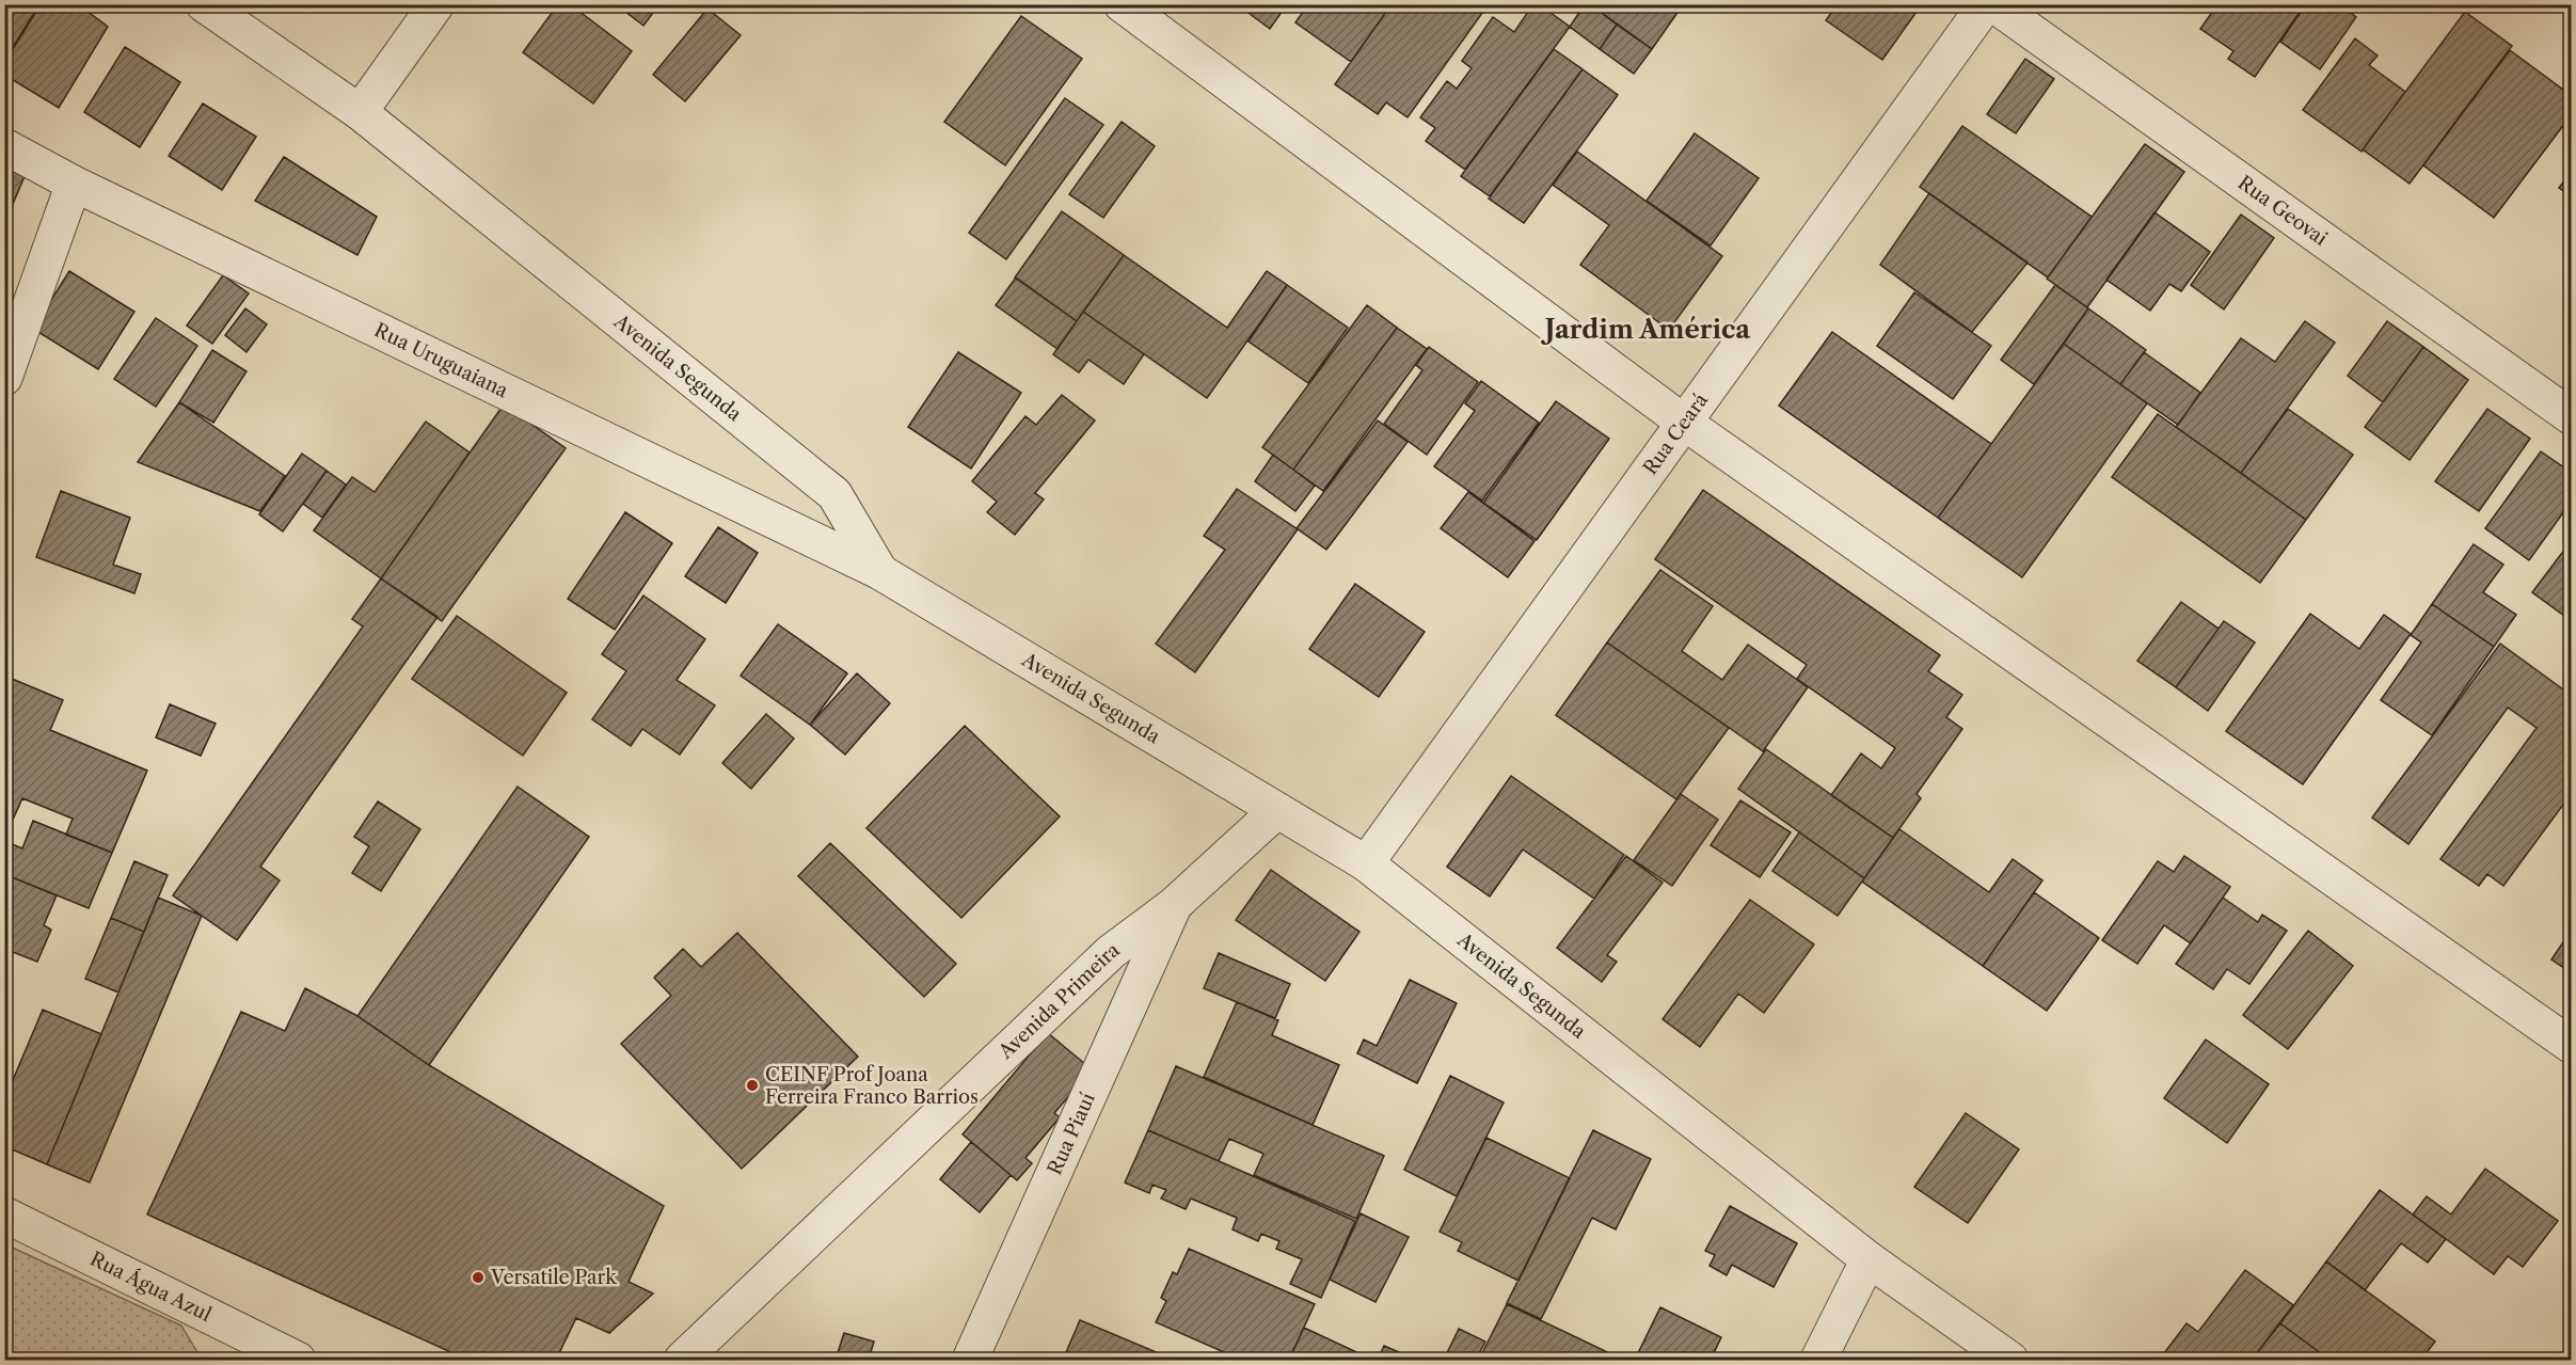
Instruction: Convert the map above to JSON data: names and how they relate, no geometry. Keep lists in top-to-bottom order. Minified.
{"streets":{"street":["Rua Geovai","Rua Uruguaiana","Avenida Segunda","Rua Ceará","Avenida Primeira","Rua Piauí","Rua Água Azul"]},"crossings":[["Rua Uruguaiana","Avenida Segunda"],["Avenida Segunda","Rua Ceará"],["Avenida Segunda","Avenida Primeira"],["Avenida Primeira","Rua Piauí"]],"districts":["Jardim América"],"places":["CEINF Prof Joana Ferreira Franco Barrios","Versatile Park"]}
